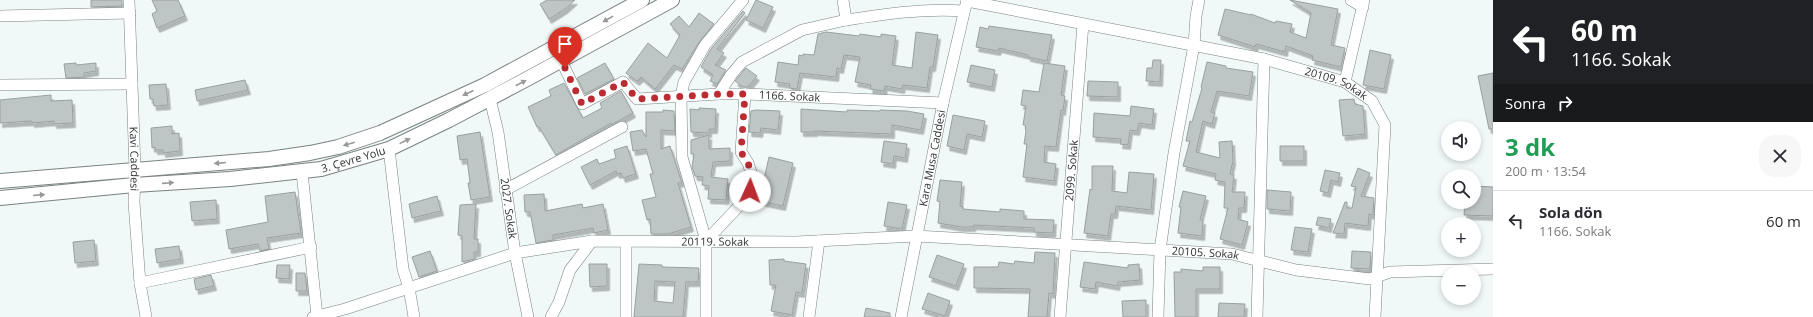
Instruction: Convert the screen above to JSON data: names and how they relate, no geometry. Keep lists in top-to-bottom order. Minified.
{"streets":{"main road":["3. Çevre Yolu"],"street":["20109. Sokak","1166. Sokak","Kara Musa Caddesi","Kavi Caddesi","2099. Sokak","2027. Sokak","20119. Sokak","20105. Sokak"]},"crossings":[["20109. Sokak","1166. Sokak"],["20109. Sokak","Kara Musa Caddesi"],["20109. Sokak","2099. Sokak"],["20109. Sokak","20105. Sokak"],["1166. Sokak","Kara Musa Caddesi"],["1166. Sokak","3. Çevre Yolu"],["Kara Musa Caddesi","20119. Sokak"],["Kara Musa Caddesi","20105. Sokak"],["Kavi Caddesi","3. Çevre Yolu"],["3. Çevre Yolu","2027. Sokak"],["2099. Sokak","20105. Sokak"],["2027. Sokak","20119. Sokak"],["20119. Sokak","20105. Sokak"]],"page":{"turn":["60 m","1166. Sokak"],"then":"Sonra","map_buttons":["+","−"],"heading":["3 dk","200 m · 13:54"],"list":[{"name":"Sola dön","note":"1166. Sokak","value":"60 m"}]}}
